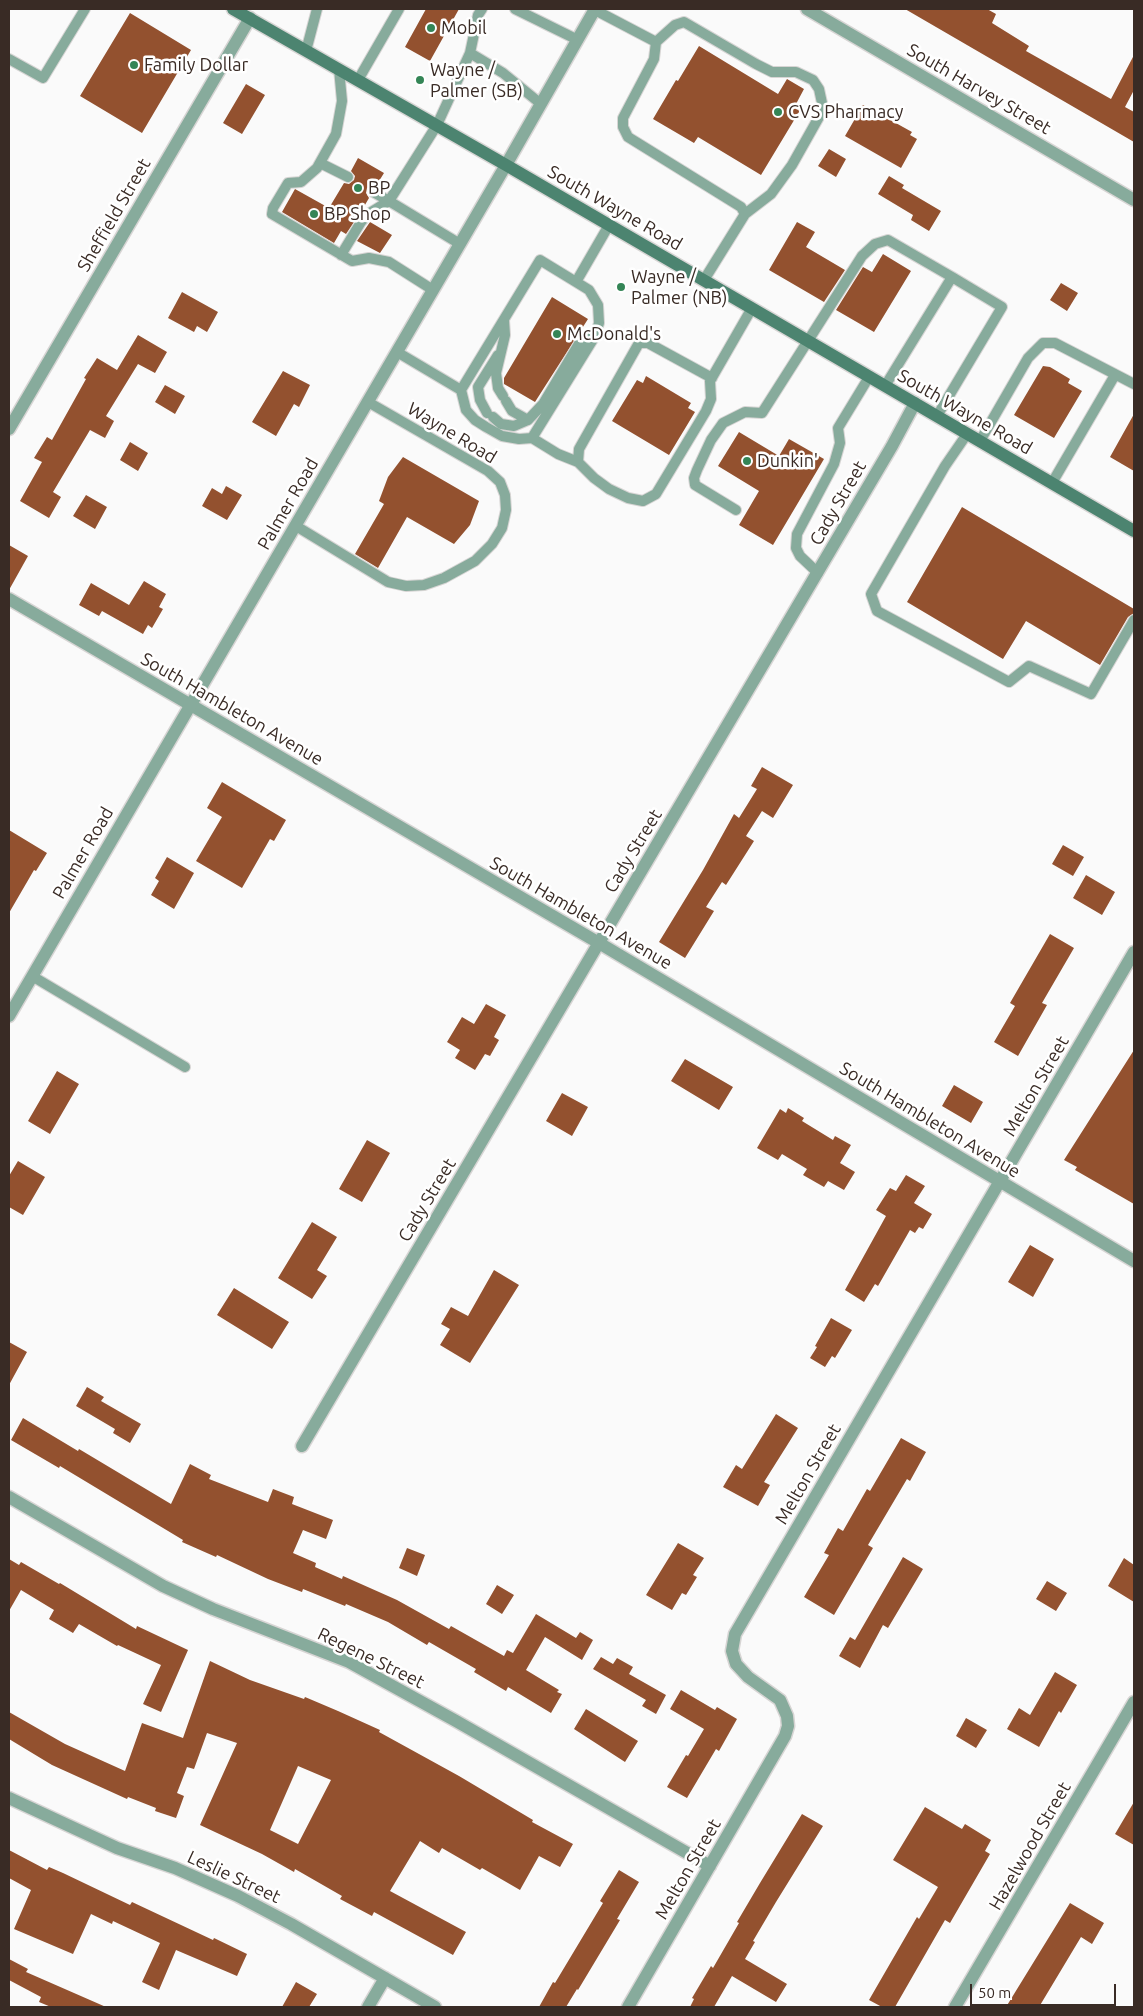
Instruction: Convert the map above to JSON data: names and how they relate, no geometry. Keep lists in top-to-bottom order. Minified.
{"streets":{"main road":["South Wayne Road"],"street":["South Harvey Street","Sheffield Street","Cady Street","Palmer Road","South Hambleton Avenue","Melton Street","Regene Street","Hazelwood Street","Leslie Street"],"lane":["Wayne Road"]},"crossings":[["South Wayne Road","Sheffield Street"],["South Wayne Road","Cady Street"],["South Wayne Road","Palmer Road"],["Wayne Road","Palmer Road"],["Cady Street","South Hambleton Avenue"],["Palmer Road","South Hambleton Avenue"],["South Hambleton Avenue","Melton Street"],["Melton Street","Regene Street"]],"places":["Mobil","Family Dollar","Wayne / Palmer (SB)","CVS Pharmacy","BP","BP Shop","Wayne / Palmer (NB)","McDonald's","Dunkin'"],"scale_bar":"50 m"}
